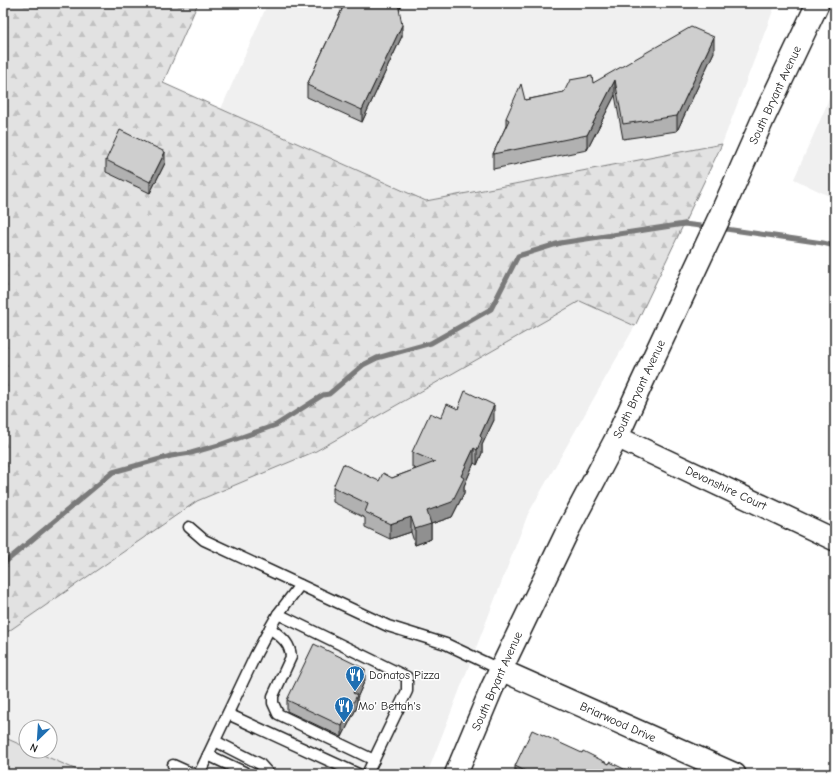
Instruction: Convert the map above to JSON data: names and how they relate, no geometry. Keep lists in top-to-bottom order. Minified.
{"streets":{"main road":["South Bryant Avenue"],"street":["Devonshire Court","Briarwood Drive"]},"crossings":[["South Bryant Avenue","Devonshire Court"],["South Bryant Avenue","Briarwood Drive"]],"places":{"restaurant":["Donatos Pizza","Mo' Bettah's"]},"north":"bottom left"}
